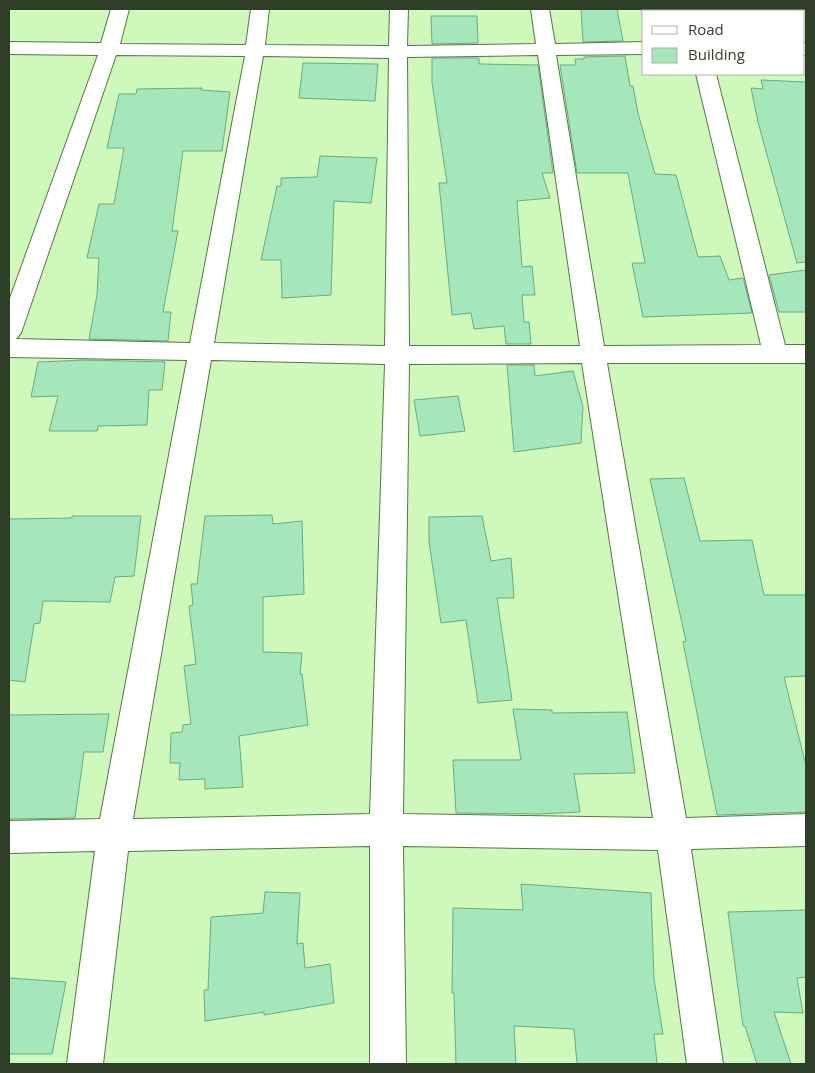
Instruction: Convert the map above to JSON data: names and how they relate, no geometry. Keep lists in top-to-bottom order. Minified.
{"legend":["Road","Building"]}
